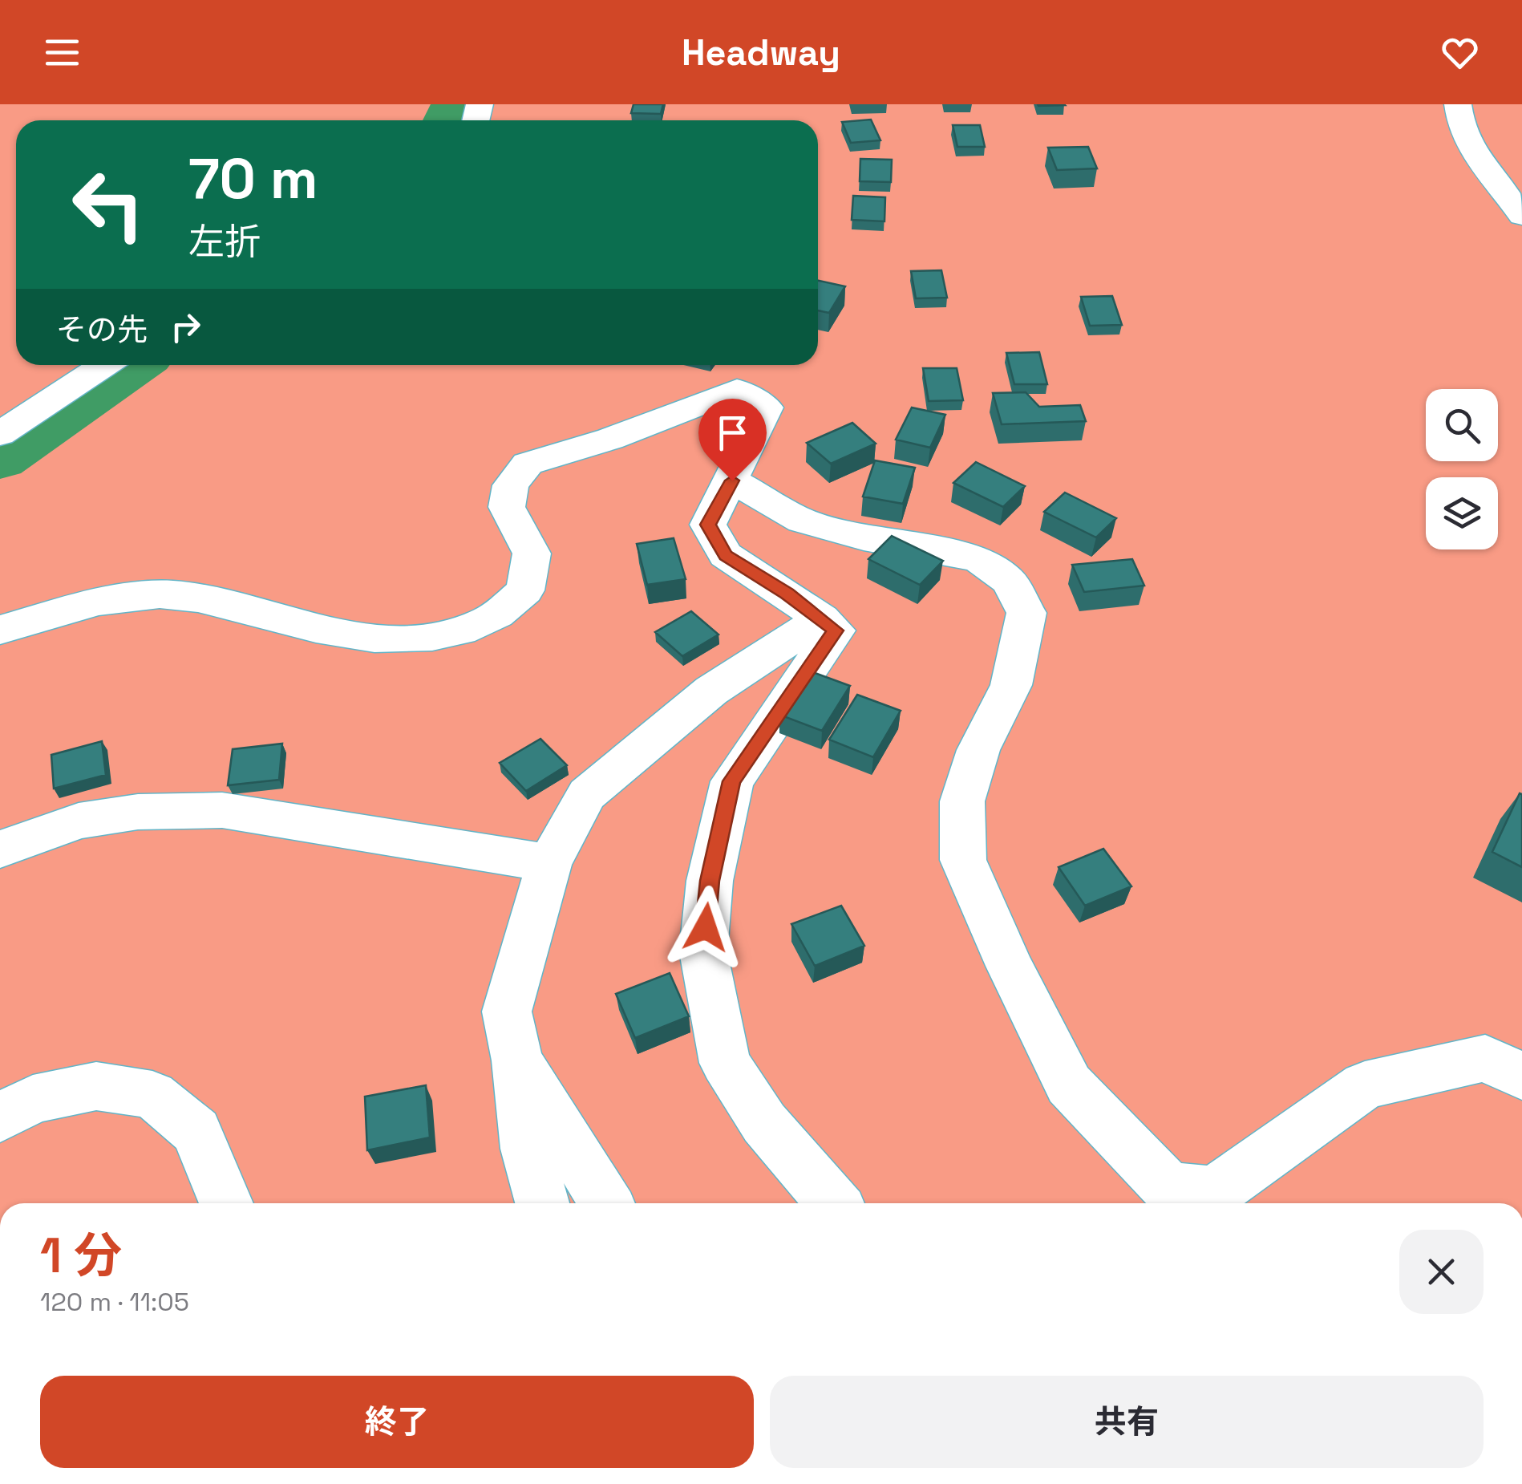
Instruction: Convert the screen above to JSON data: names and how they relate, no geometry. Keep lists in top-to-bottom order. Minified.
{"page":{"header":"Headway","turn":["70 m","左折"],"then":"その先","heading":["1 分","120 m · 11:05"],"buttons":["終了","共有"]}}
